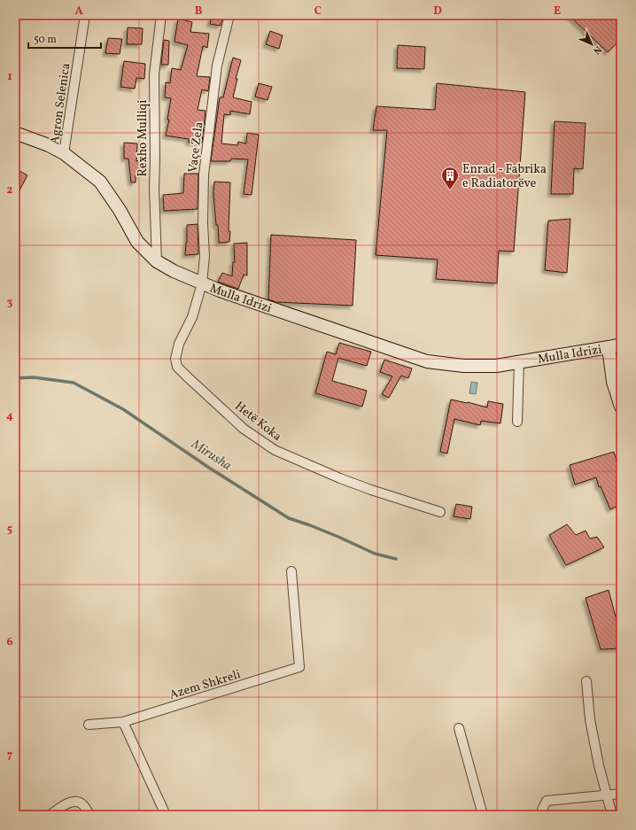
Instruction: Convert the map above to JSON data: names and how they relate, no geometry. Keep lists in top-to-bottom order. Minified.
{"streets":{"street":["Agron Selenica","Rexho Mulliqi","Vaçe Zela","Mulla Idrizi","Hetë Koka","Azem Shkreli"]},"crossings":[["Agron Selenica","Mulla Idrizi"],["Rexho Mulliqi","Mulla Idrizi"],["Vaçe Zela","Mulla Idrizi"],["Vaçe Zela","Hetë Koka"],["Mulla Idrizi","Hetë Koka"]],"water":["Mirusha"],"places":{"building":["Enrad - Fabrika e Radiatorëve"]},"scale_bar":"50 m","north":"bottom right","grid":{"columns":["A","B","C","D","E"],"rows":["1","2","3","4","5","6","7"]}}
